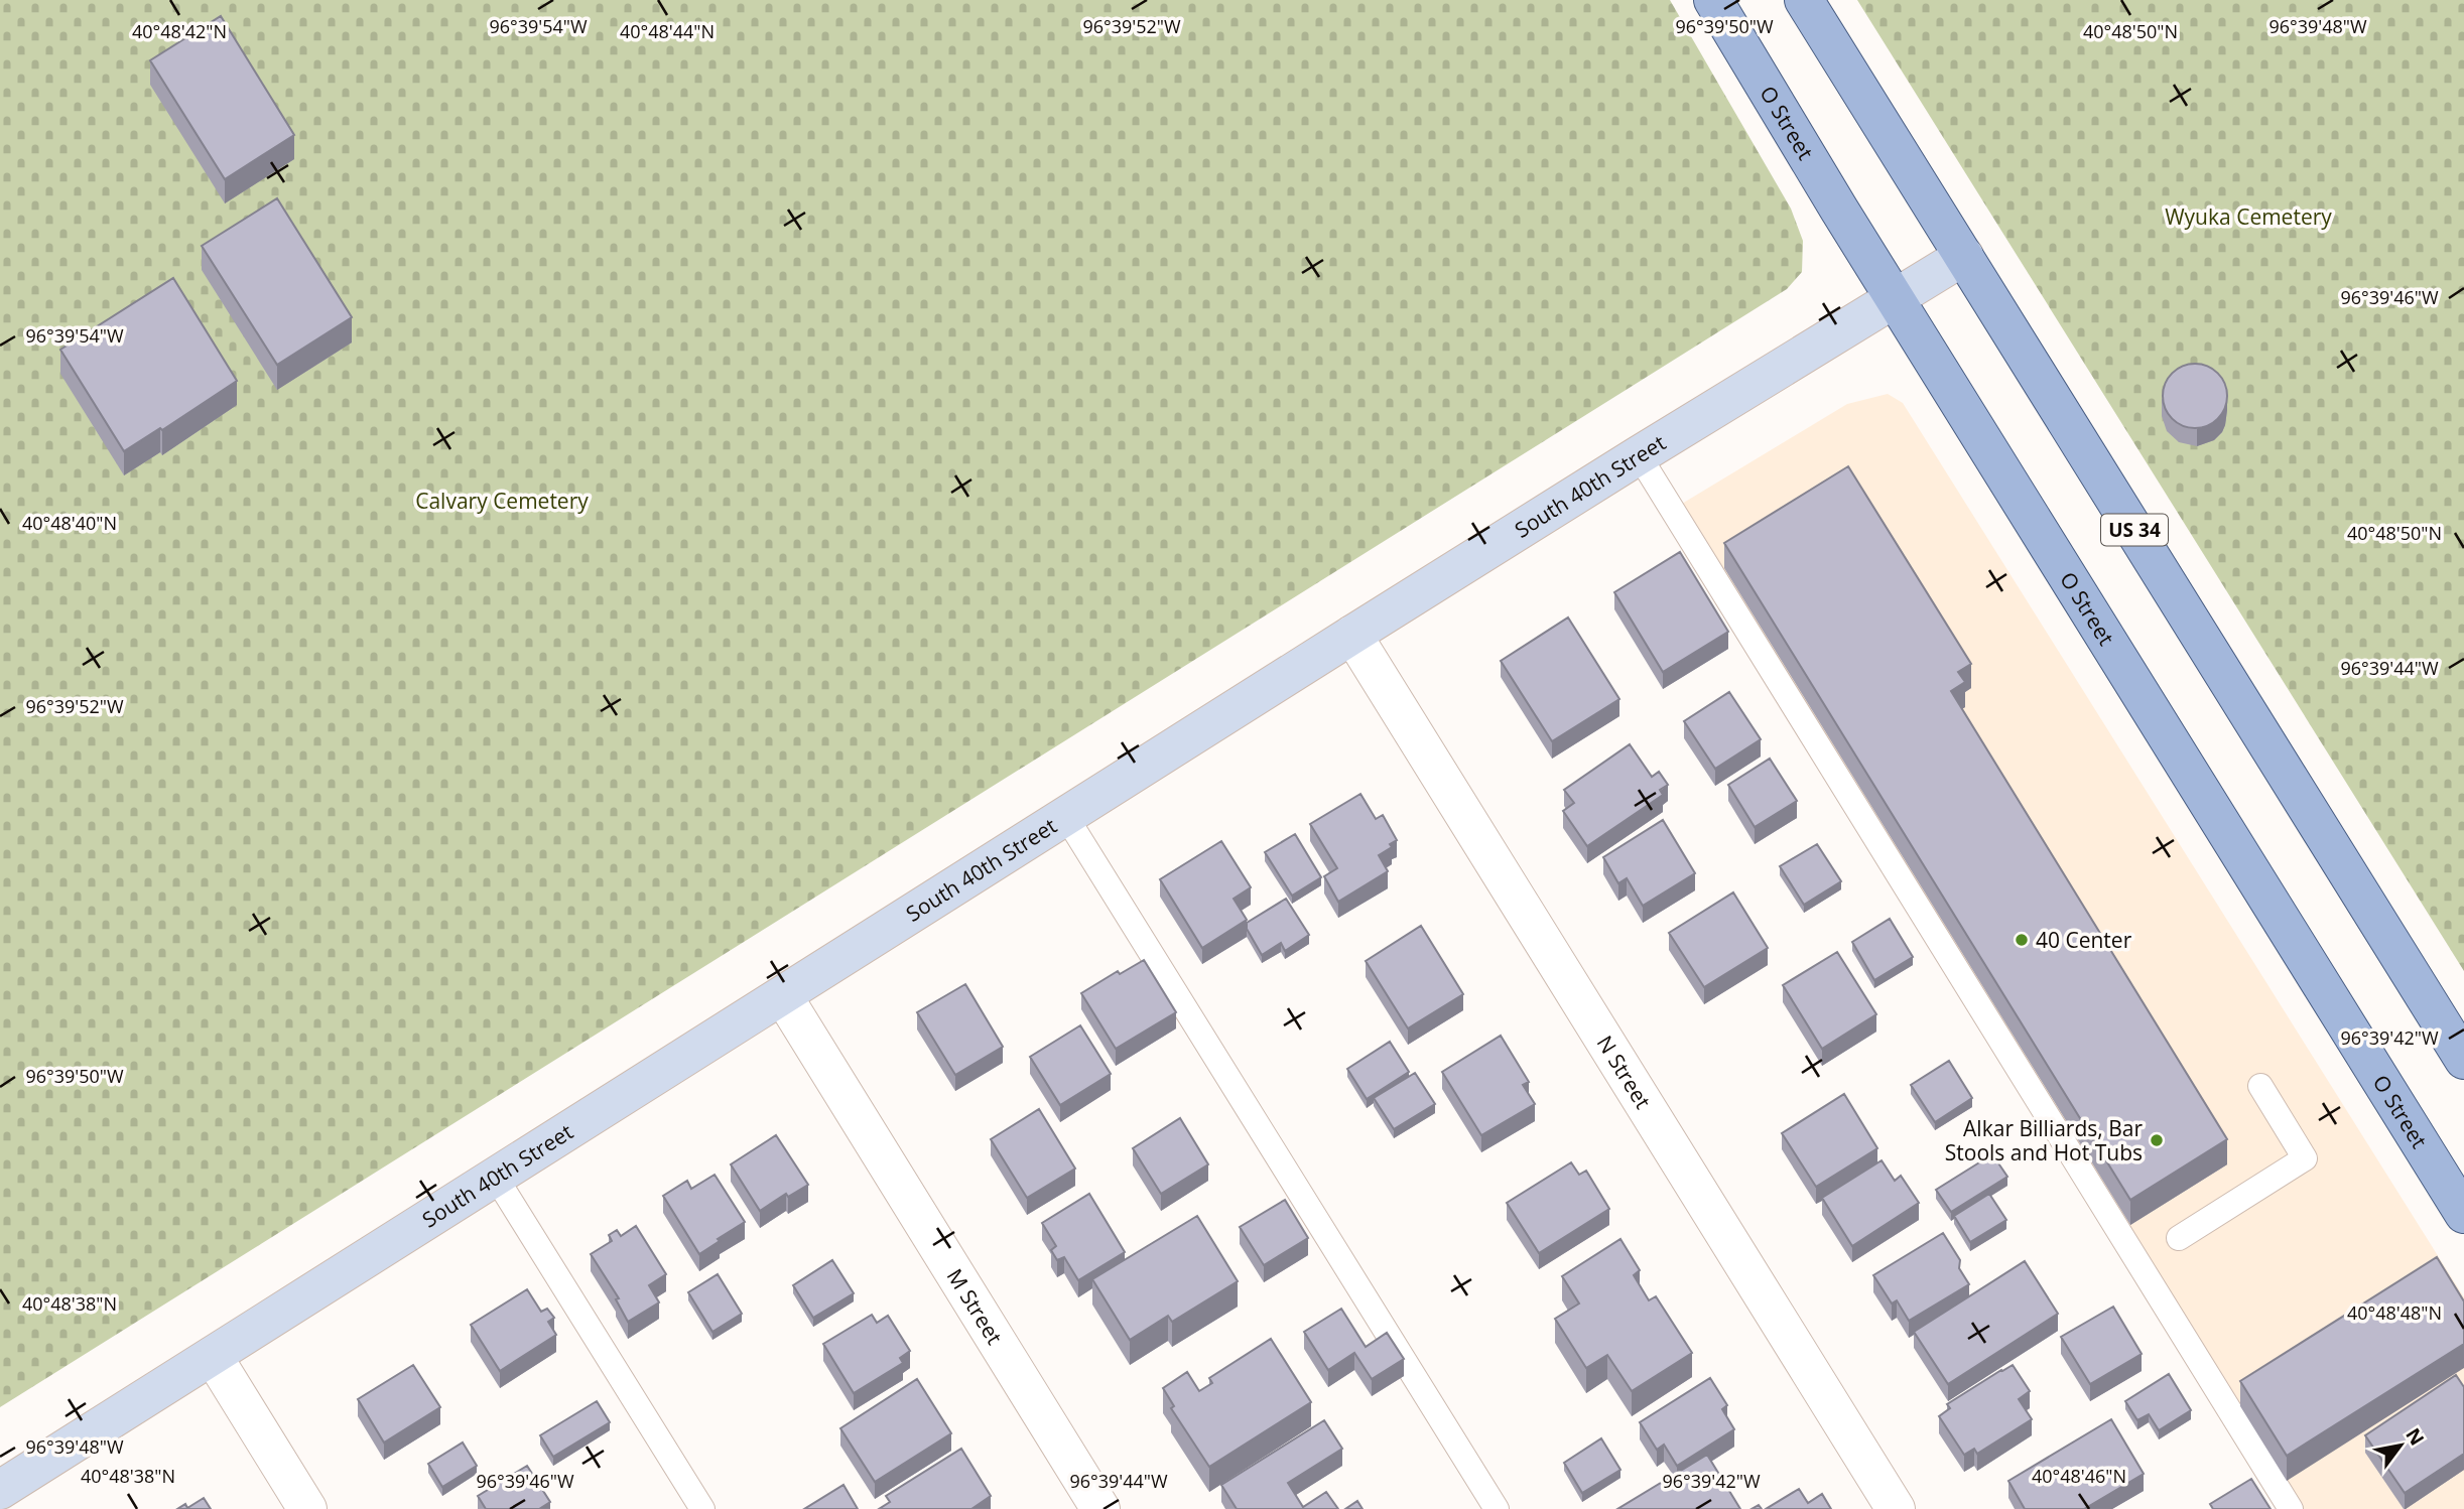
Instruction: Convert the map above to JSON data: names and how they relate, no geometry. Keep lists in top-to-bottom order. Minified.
{"streets":{"main road":["O Street","South 40th Street","US 34"],"street":["N Street","M Street"]},"crossings":[["O Street","South 40th Street"],["South 40th Street","US 34"],["South 40th Street","N Street"],["South 40th Street","M Street"]],"parks":["Wyuka Cemetery","Calvary Cemetery"],"places":["40 Center","Alkar Billiards, Bar Stools and Hot Tubs"],"north":"top right","coordinates":["96°39'54\"W","96°39'52\"W","96°39'50\"W","96°39'48\"W","40°48'50\"N","40°48'42\"N","40°48'44\"N","96°39'46\"W","40°48'40\"N","96°39'44\"W","96°39'42\"W","40°48'38\"N","40°48'48\"N","40°48'46\"N"]}
